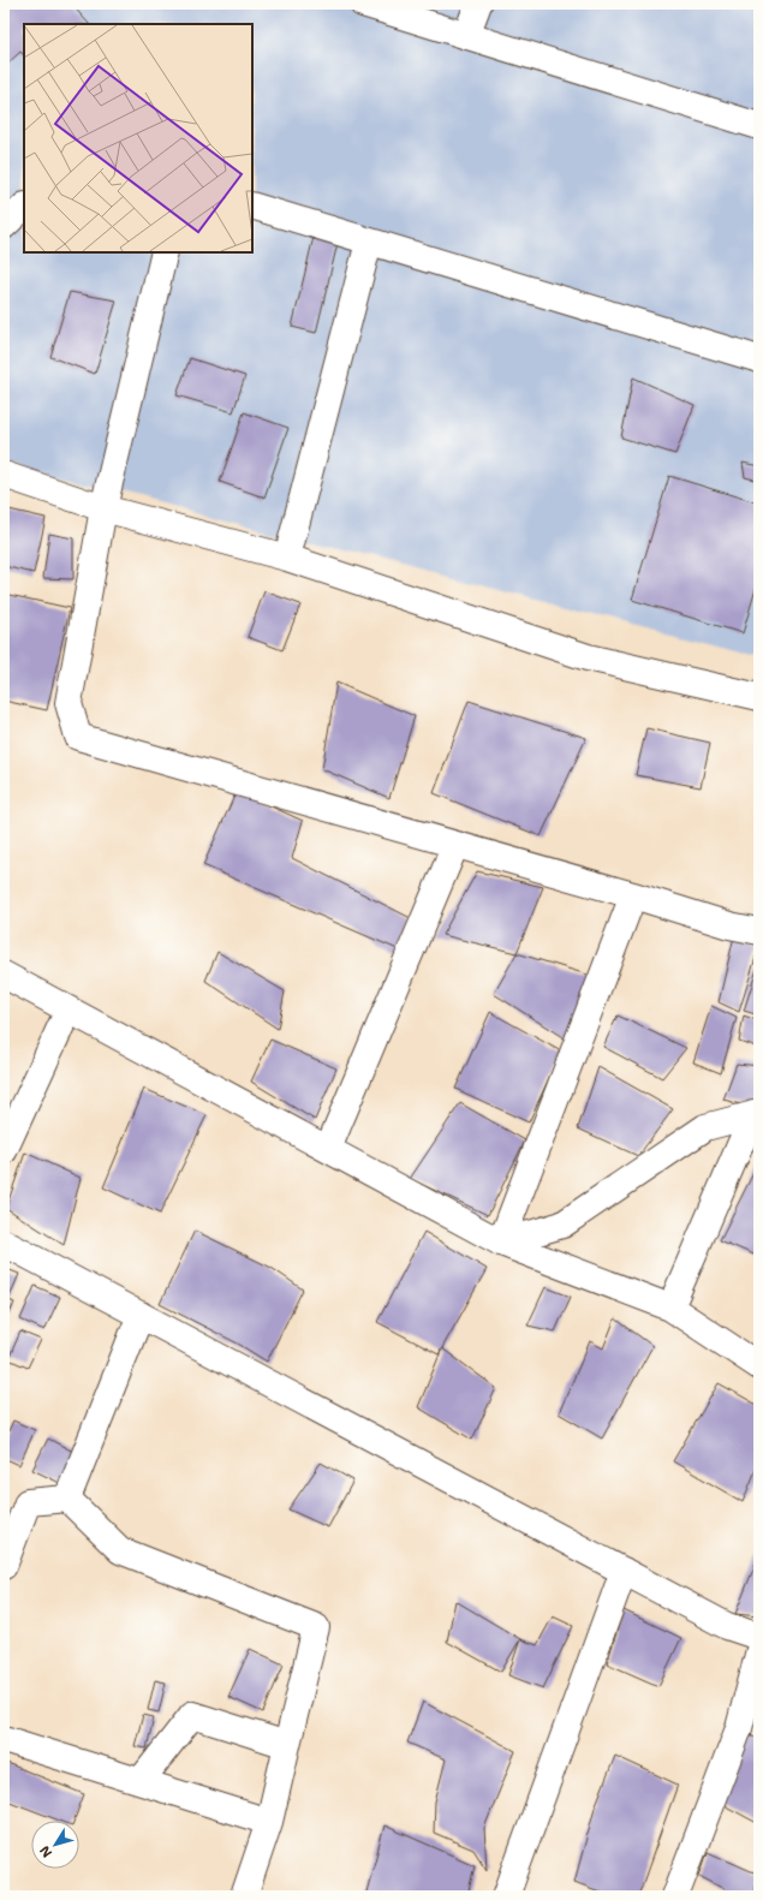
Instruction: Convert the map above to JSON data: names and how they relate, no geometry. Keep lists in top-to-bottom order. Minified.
{"north":"bottom left"}
